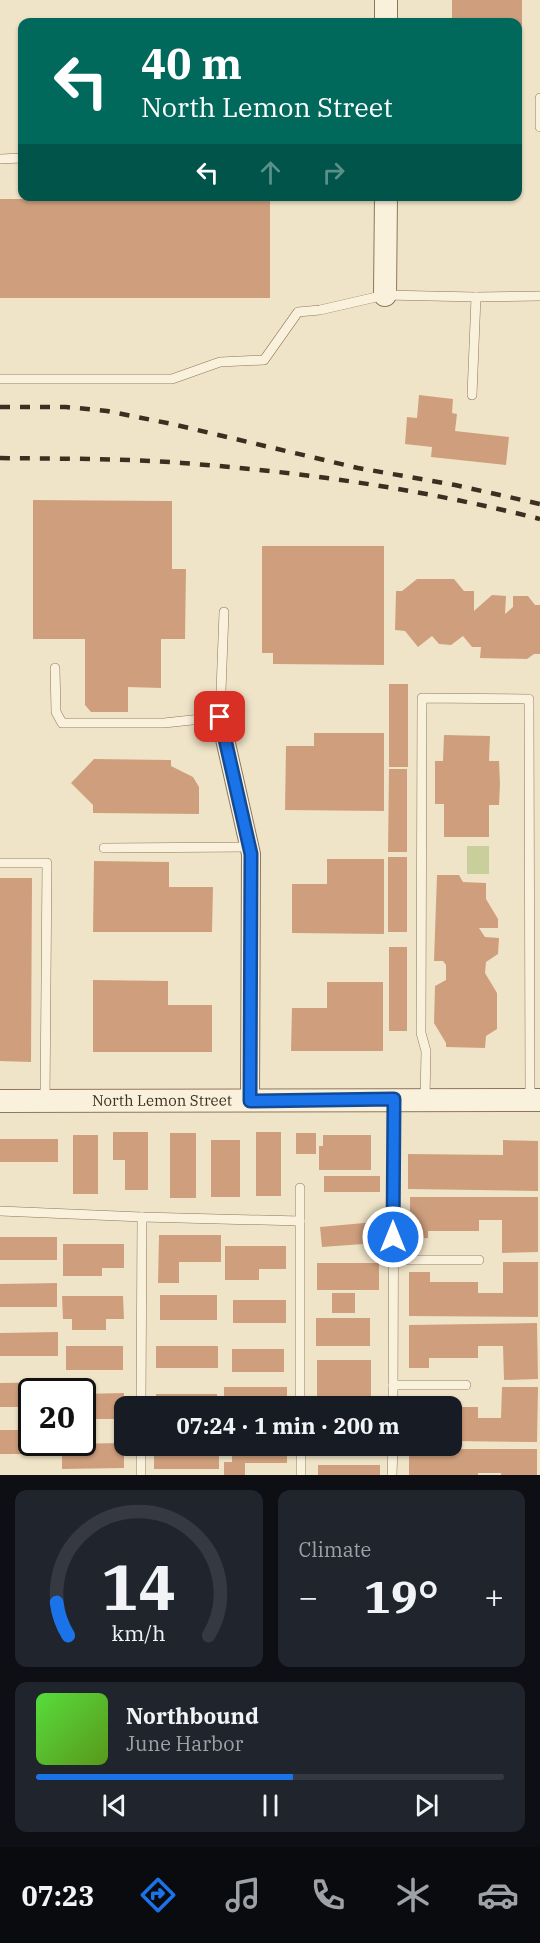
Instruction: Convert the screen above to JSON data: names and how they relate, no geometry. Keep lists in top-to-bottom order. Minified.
{"streets":{"street":["North Lemon Street"]},"page":{"turn":["40 m","North Lemon Street"],"limit":"20","trip":"07:24 · 1 min · 200 m","tile":"Climate","heat":["−","19°","+"],"song":["Northbound","June Harbor"],"tabs":"07:23","gauge":["14","km/h"]}}
